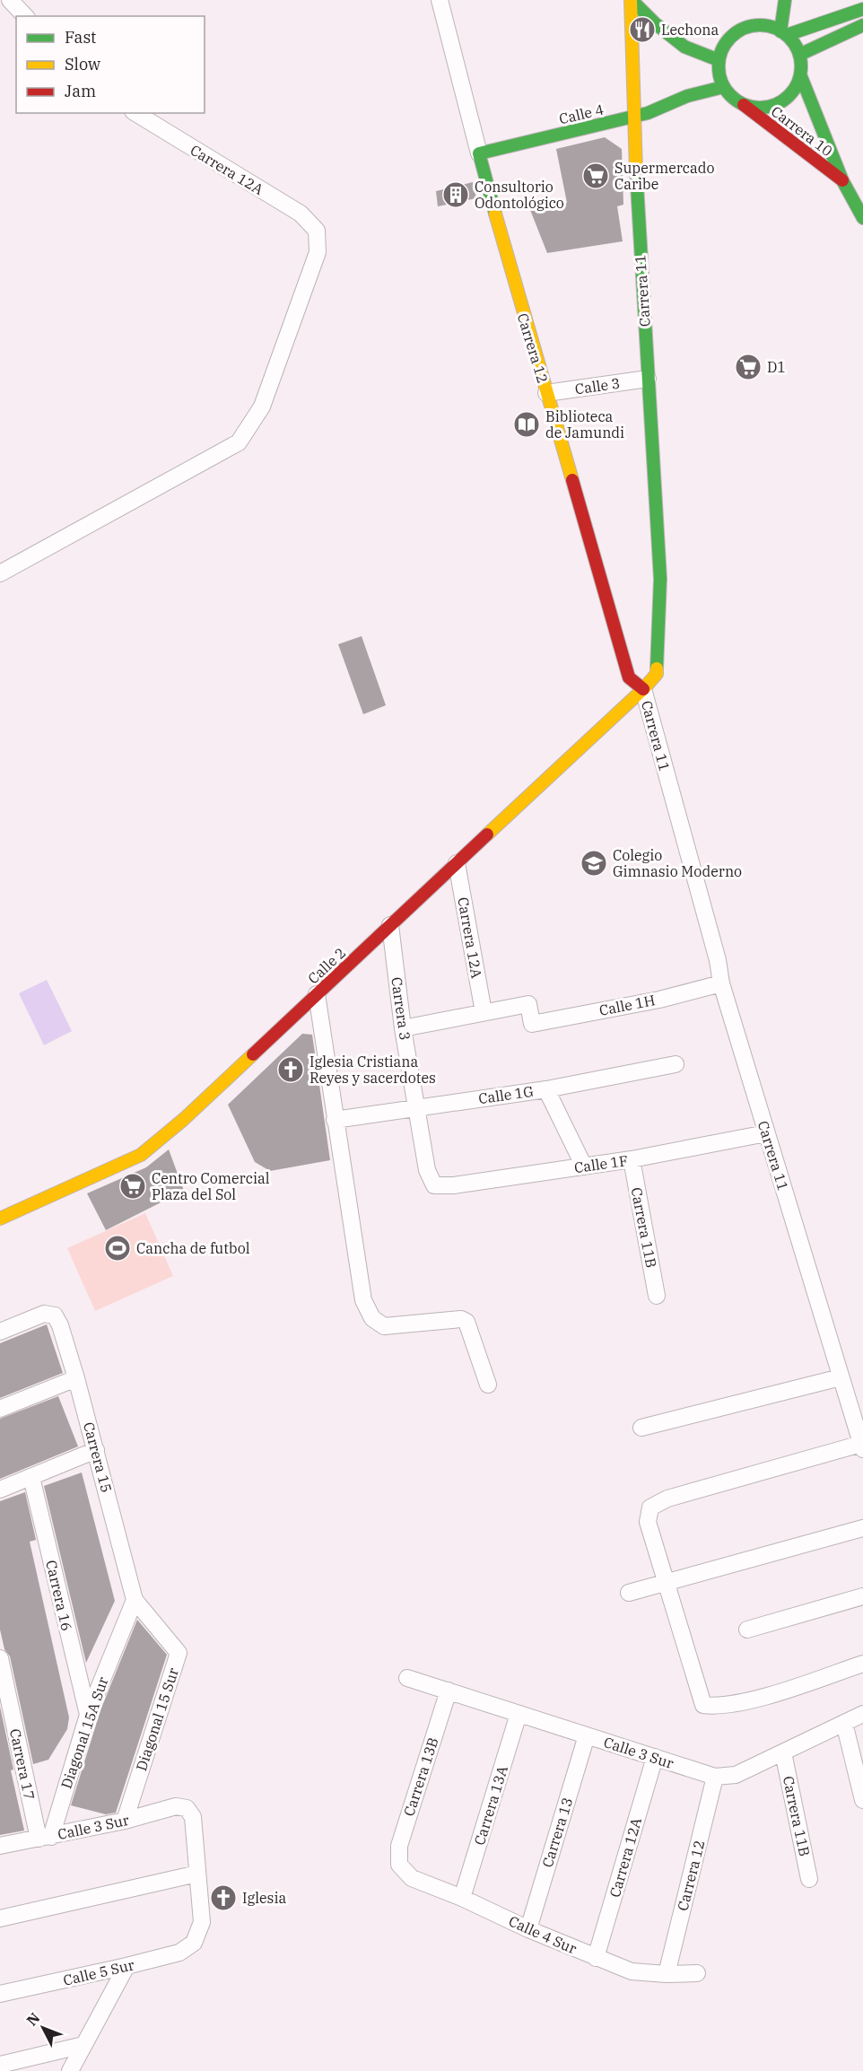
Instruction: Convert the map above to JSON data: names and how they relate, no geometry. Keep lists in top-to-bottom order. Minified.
{"streets":{"main road":["Calle 4","Carrera 10","Carrera 11","Carrera 12","Calle 2"],"street":["Carrera 12A","Calle 3","Calle 1H","Carrera 3","Calle 1G","Calle 1F","Carrera 11B","Carrera 15","Carrera 16","Diagonal 15 Sur","Diagonal 15A Sur","Calle 3 Sur","Carrera 17","Carrera 13B","Carrera 13A","Carrera 13","Calle 4 Sur","Calle 5 Sur"]},"crossings":[["Calle 4","Carrera 10"],["Calle 4","Carrera 11"],["Calle 4","Carrera 12"],["Carrera 12A","Calle 2"],["Carrera 12A","Calle 1H"],["Carrera 12A","Calle 3 Sur"],["Carrera 12A","Calle 4 Sur"],["Carrera 11","Carrera 12"],["Carrera 11","Calle 3"],["Carrera 11","Calle 2"],["Carrera 11","Calle 1H"],["Carrera 11","Calle 1F"],["Carrera 12","Calle 3"],["Carrera 12","Calle 2"],["Carrera 12","Calle 3 Sur"],["Carrera 12","Calle 4 Sur"],["Calle 2","Carrera 3"],["Carrera 3","Calle 1G"],["Carrera 3","Calle 1F"],["Calle 1F","Carrera 11B"],["Carrera 11B","Calle 3 Sur"],["Carrera 15","Diagonal 15 Sur"],["Carrera 15","Diagonal 15A Sur"],["Carrera 16","Diagonal 15A Sur"],["Diagonal 15 Sur","Diagonal 15A Sur"],["Diagonal 15 Sur","Calle 3 Sur"],["Diagonal 15A Sur","Calle 3 Sur"],["Diagonal 15A Sur","Carrera 17"],["Calle 3 Sur","Carrera 17"],["Calle 3 Sur","Carrera 13B"],["Calle 3 Sur","Carrera 13A"],["Calle 3 Sur","Carrera 13"],["Calle 3 Sur","Calle 5 Sur"],["Carrera 13B","Calle 4 Sur"],["Carrera 13A","Calle 4 Sur"],["Carrera 13","Calle 4 Sur"]],"places":{"restaurant":["Lechona"],"supermarket":["Supermercado Caribe","D1","Centro Comercial Plaza del Sol"],"building":["Consultorio Odontológico"],"library":["Biblioteca de Jamundi"],"school or university":["Colegio Gimnasio Moderno"],"church":["Iglesia Cristiana Reyes y sacerdotes","Iglesia"],"sports":["Cancha de futbol"]},"legend":["Fast","Slow","Jam"],"north":"top left"}
